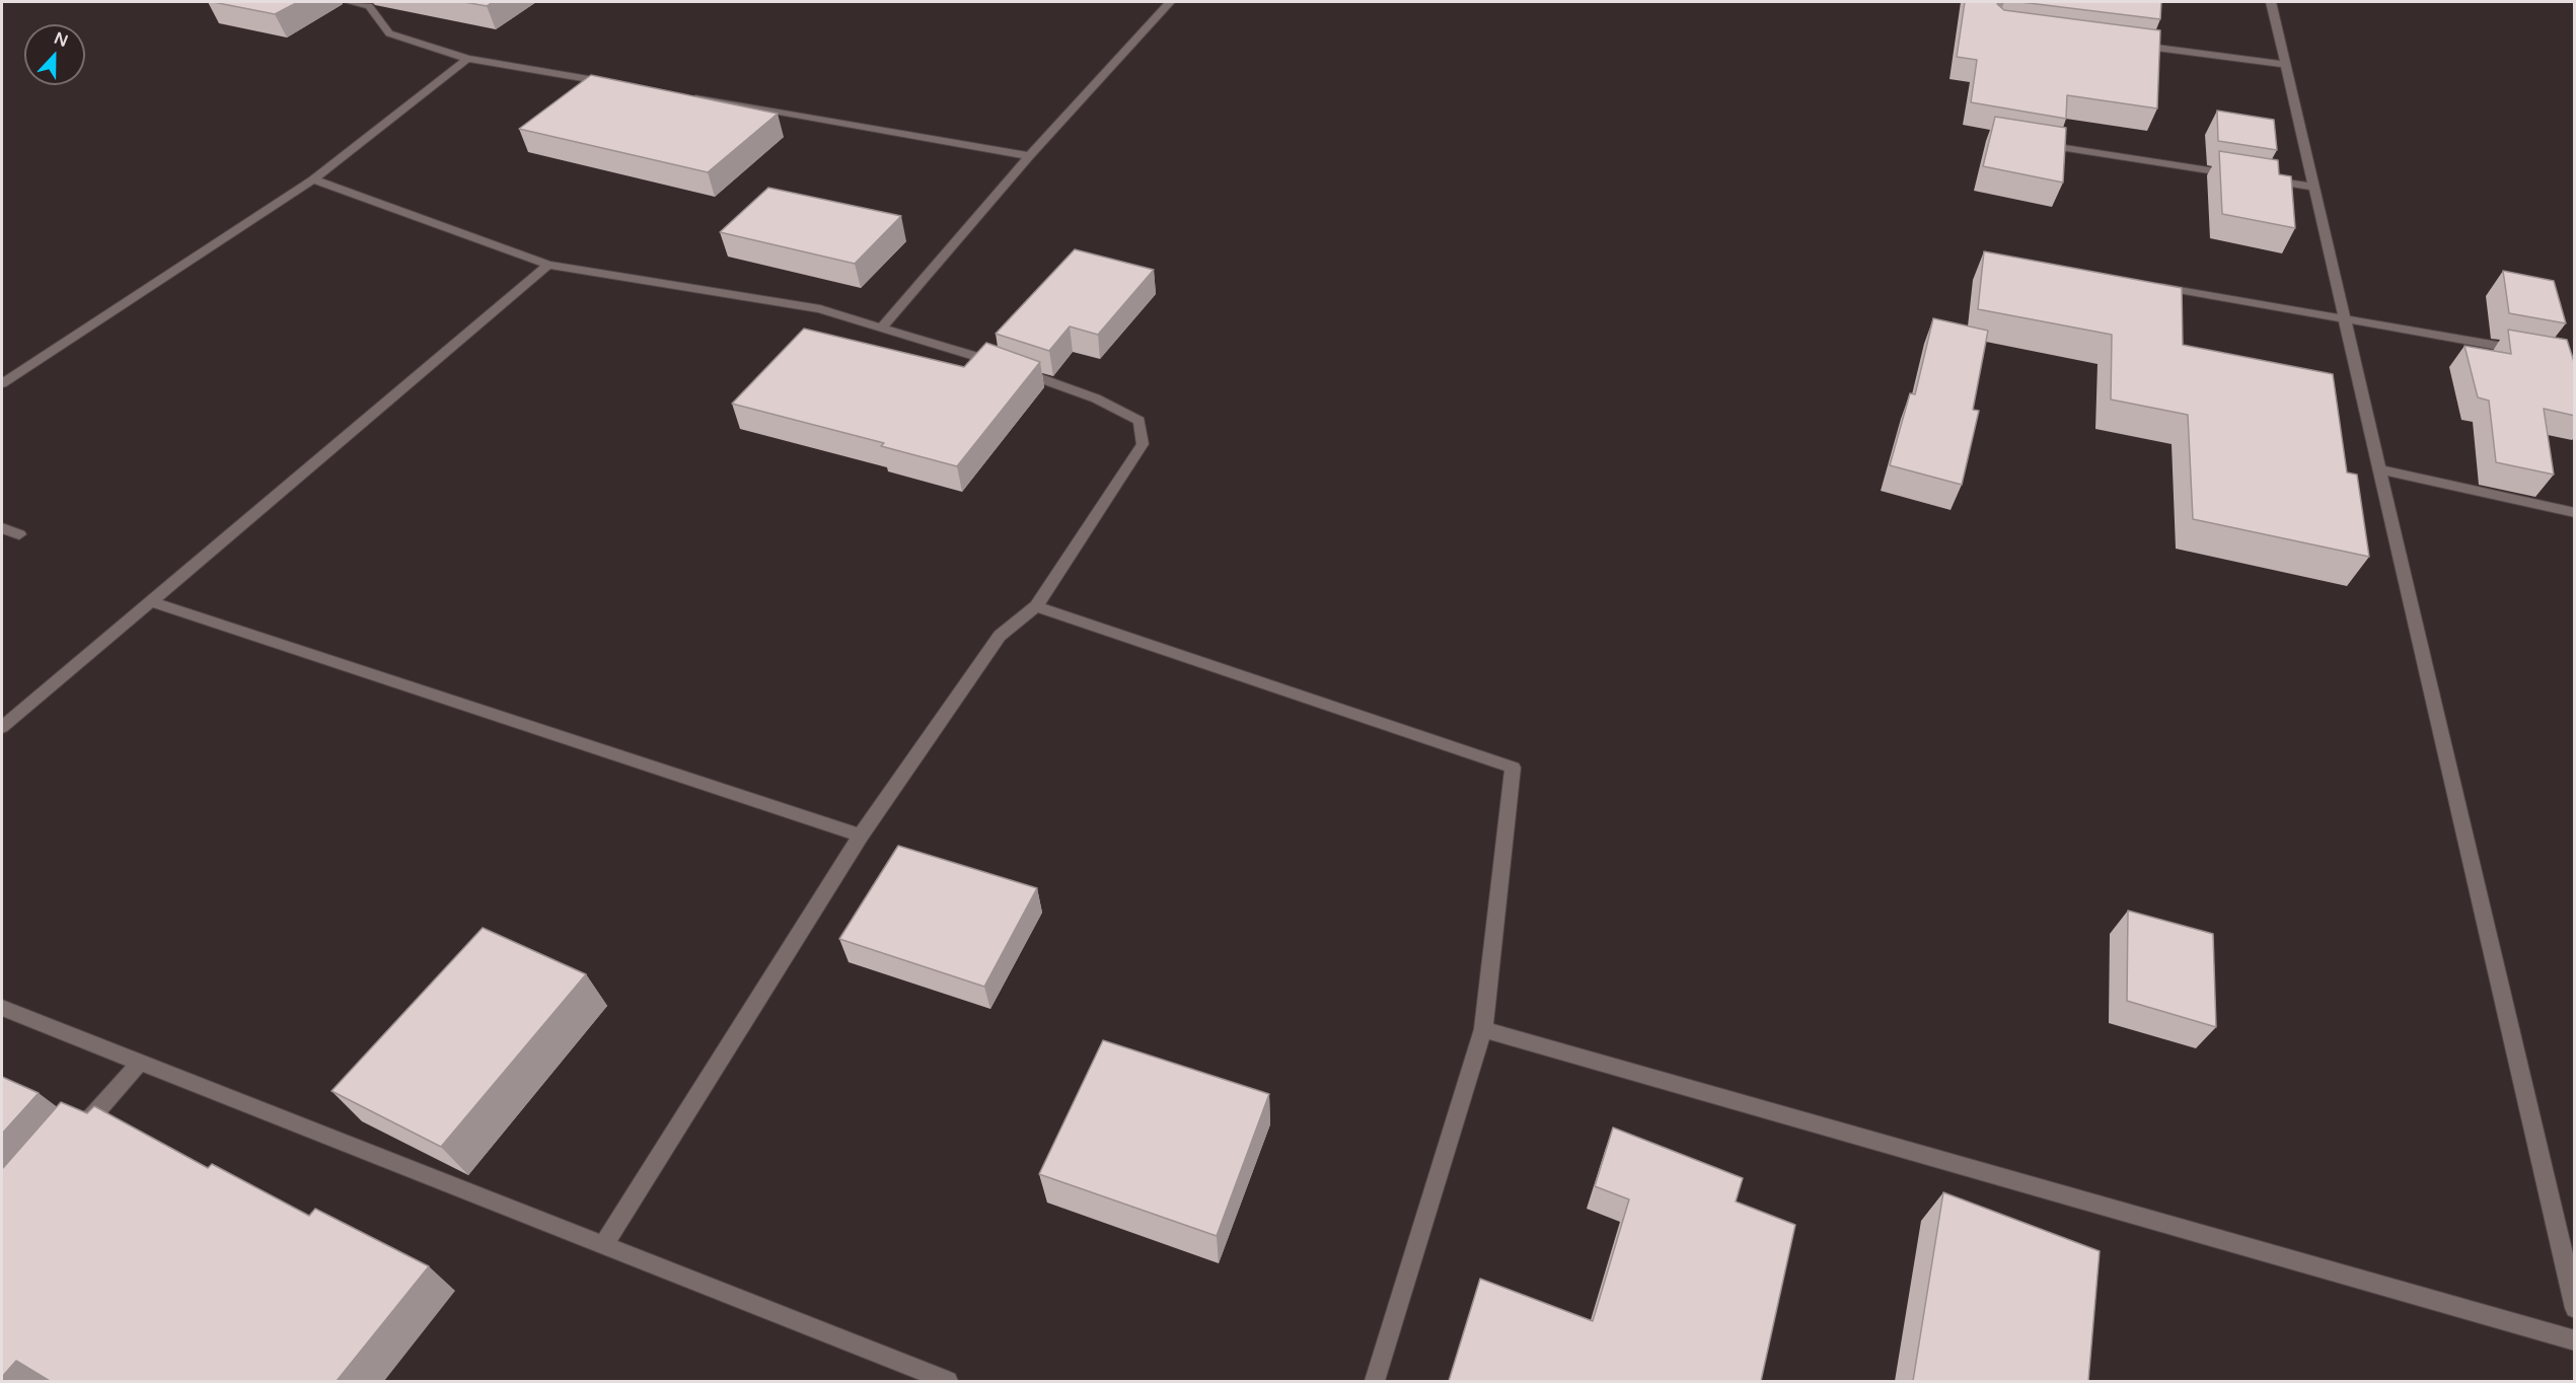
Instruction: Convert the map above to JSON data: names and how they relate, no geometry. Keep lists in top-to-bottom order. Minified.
{"north":"top"}
